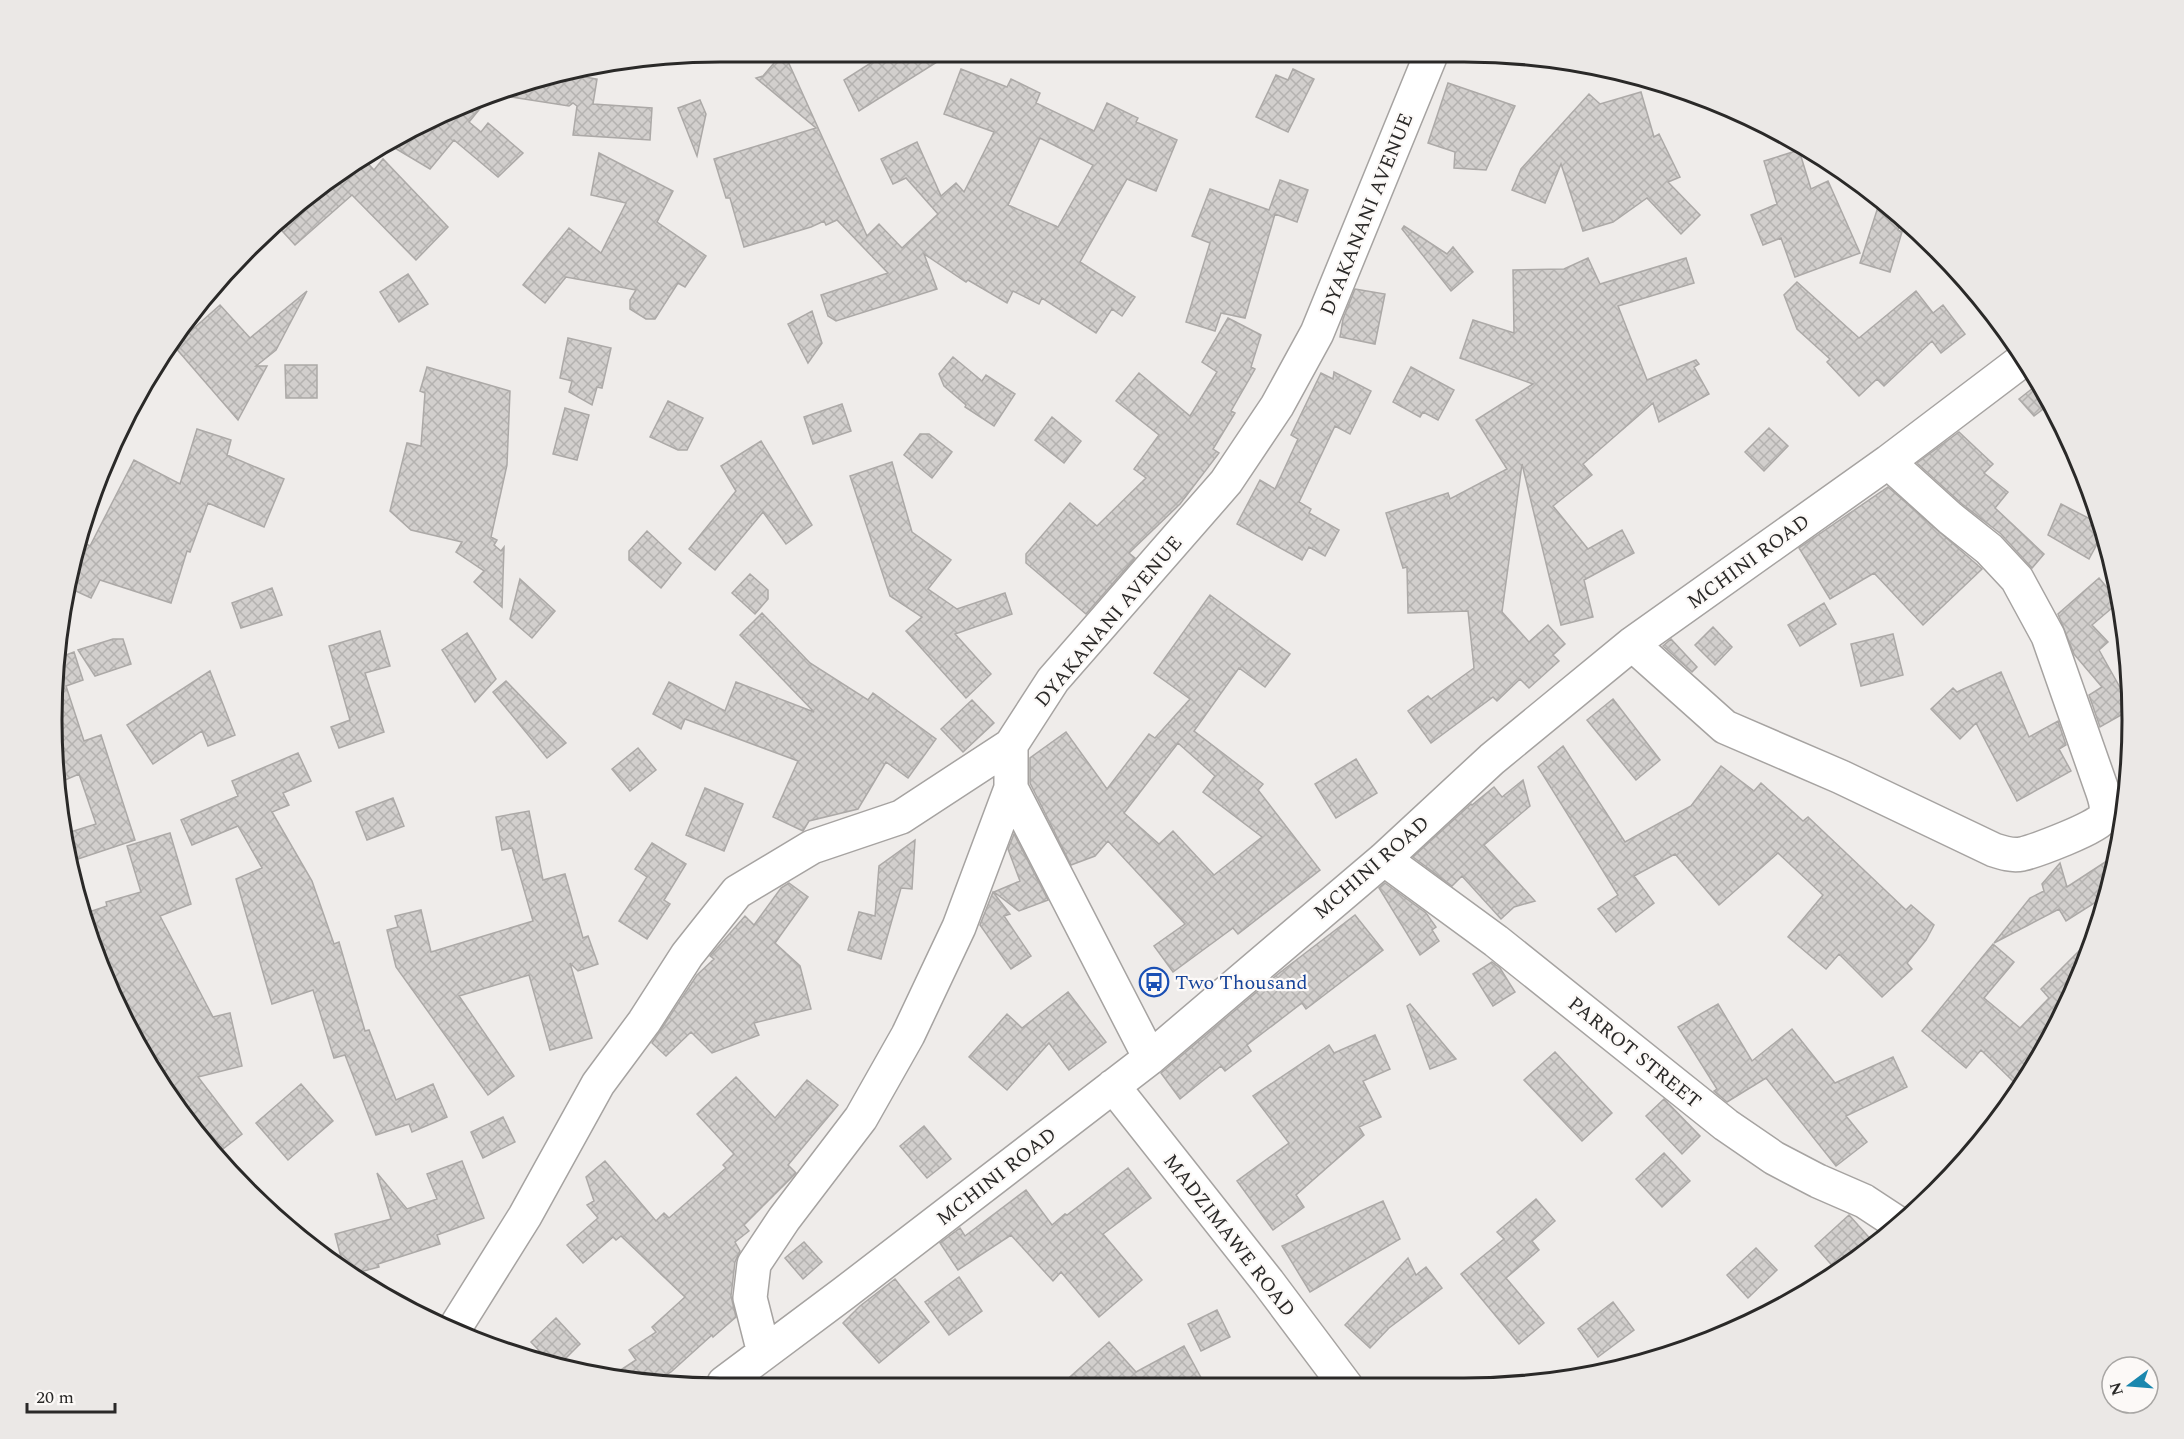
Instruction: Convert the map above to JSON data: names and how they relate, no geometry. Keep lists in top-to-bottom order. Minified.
{"streets":{"street":["DYAKANANI AVENUE","MCHINI ROAD","PARROT STREET","MADZIMAWE ROAD"]},"crossings":[["MCHINI ROAD","PARROT STREET"],["MCHINI ROAD","MADZIMAWE ROAD"]],"places":{"bus stop":["Two Thousand"]},"scale_bar":"20 m","north":"left"}
